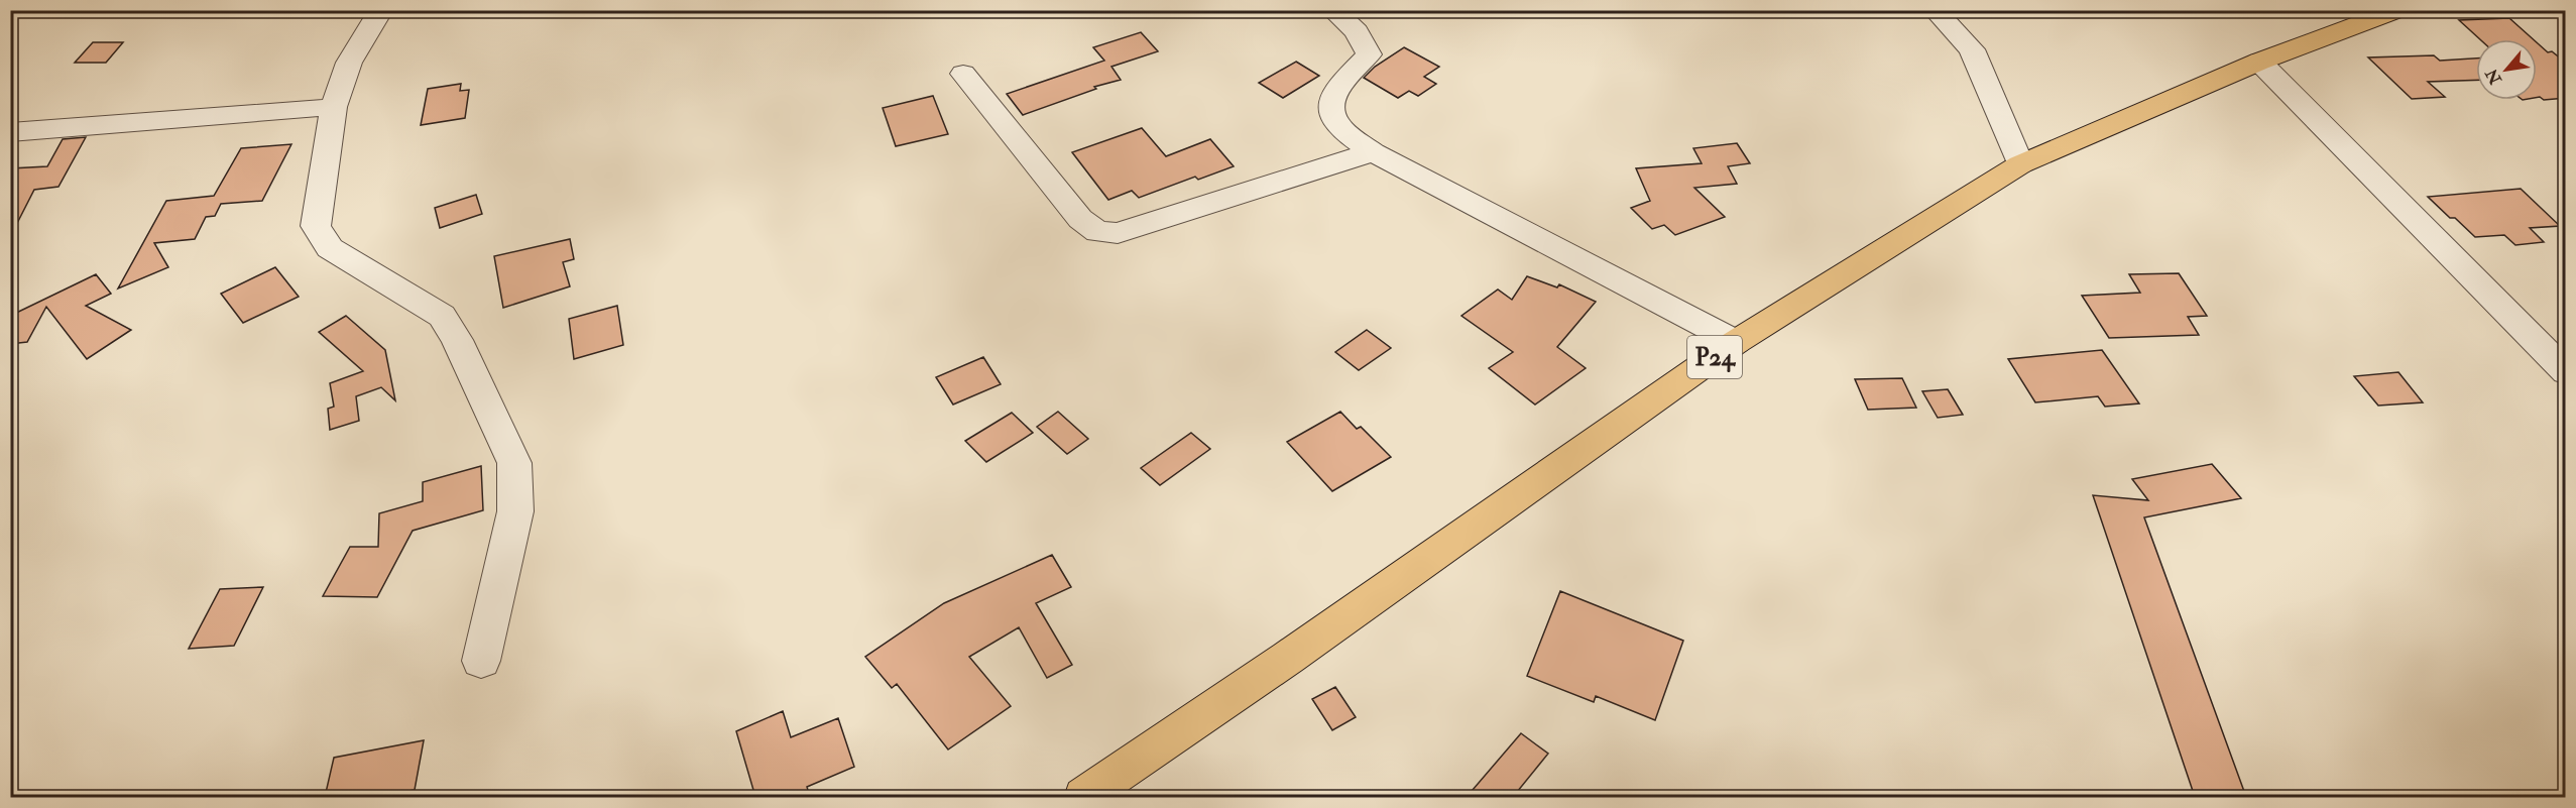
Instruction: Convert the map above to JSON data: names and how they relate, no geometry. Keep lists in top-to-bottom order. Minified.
{"streets":{"main road":["P24"]},"north":"bottom left"}
